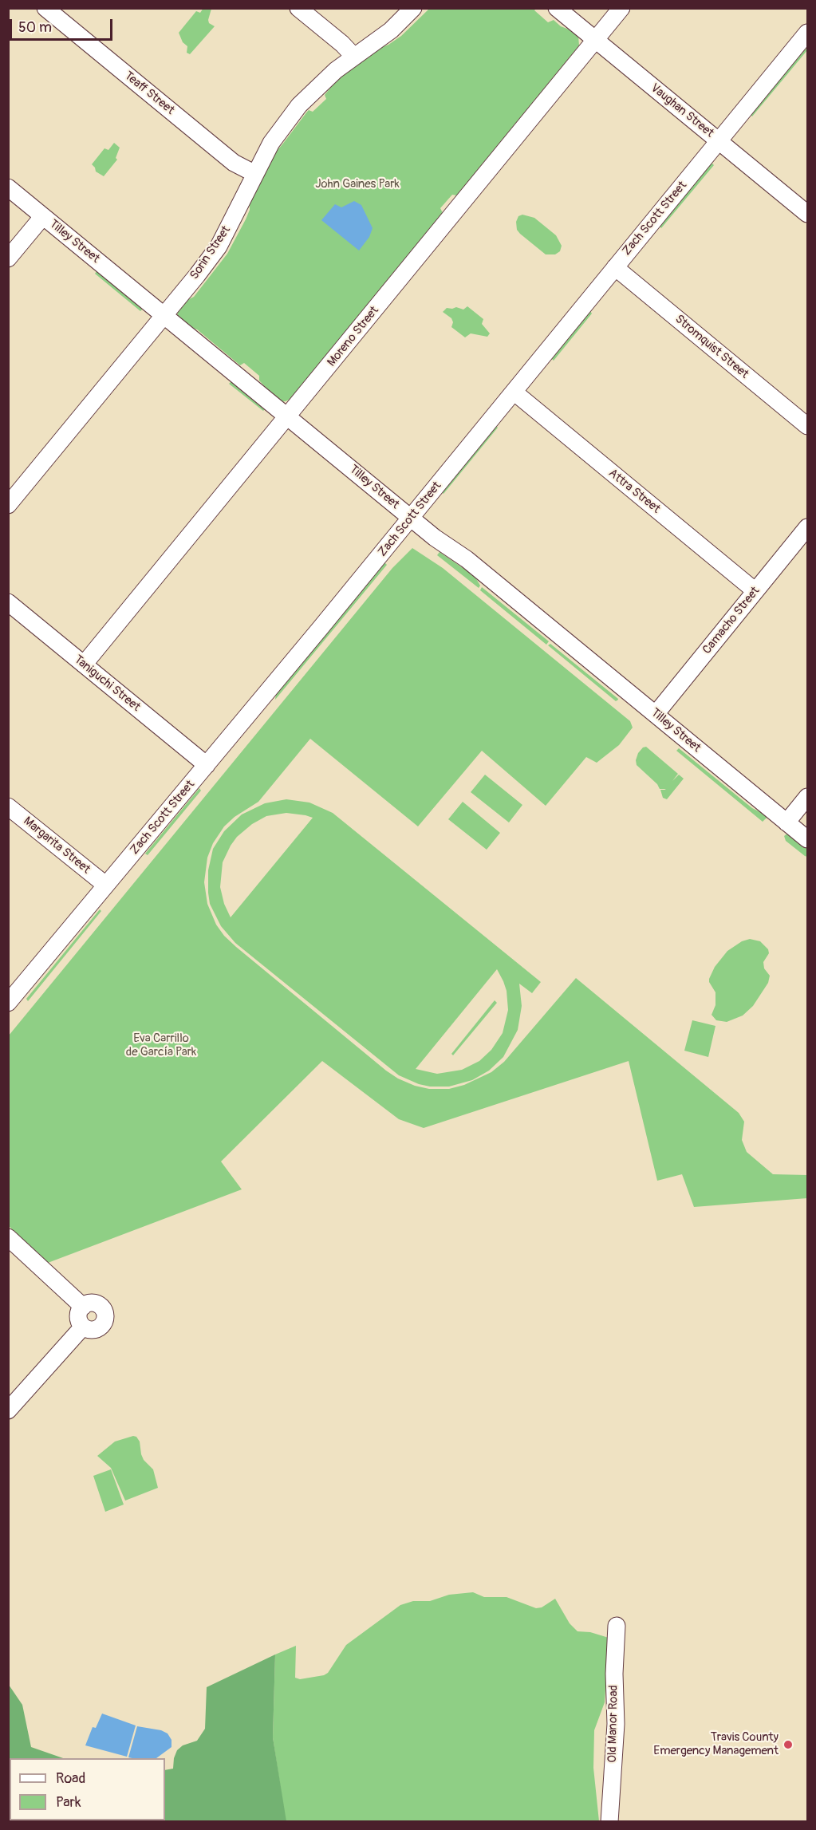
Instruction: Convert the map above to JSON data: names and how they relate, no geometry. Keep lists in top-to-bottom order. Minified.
{"streets":{"street":["Teaff Street","Vaughan Street","Zach Scott Street","Tilley Street","Sorin Street","Moreno Street","Stromquist Street","Attra Street","Camacho Street","Taniguchi Street","Margarita Street","Old Manor Road"]},"crossings":[["Teaff Street","Sorin Street"],["Vaughan Street","Zach Scott Street"],["Vaughan Street","Moreno Street"],["Zach Scott Street","Tilley Street"],["Zach Scott Street","Stromquist Street"],["Zach Scott Street","Attra Street"],["Zach Scott Street","Taniguchi Street"],["Zach Scott Street","Margarita Street"],["Tilley Street","Sorin Street"],["Tilley Street","Moreno Street"],["Tilley Street","Camacho Street"],["Moreno Street","Taniguchi Street"],["Attra Street","Camacho Street"]],"parks":["John Gaines Park","Eva Carrillo de García Park"],"places":["Travis County Emergency Management"],"legend":["Road","Park"],"scale_bar":"50 m"}
